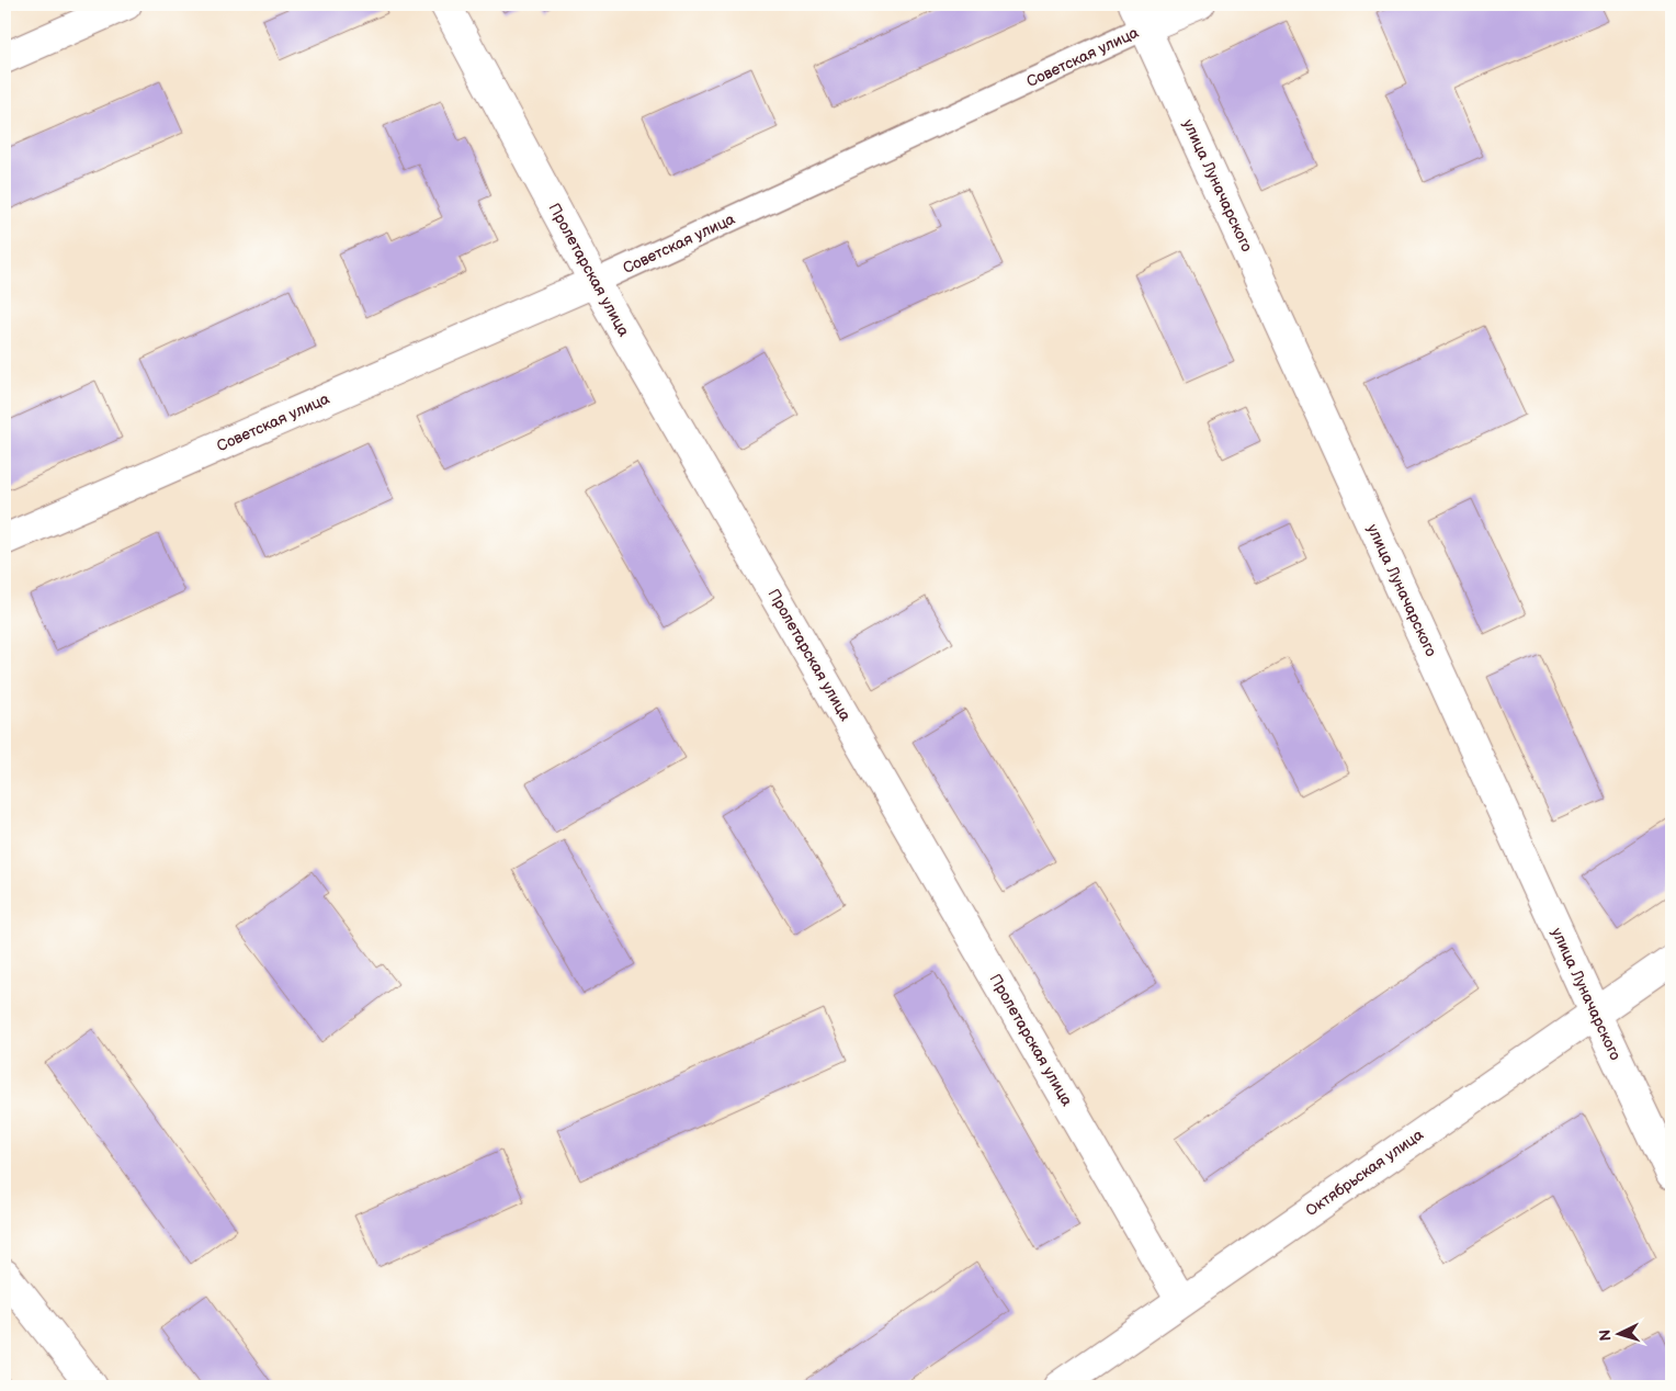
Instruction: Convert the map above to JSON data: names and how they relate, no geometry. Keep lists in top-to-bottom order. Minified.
{"streets":{"street":["Советская улица","улица Луначарского","Пролетарская улица","Октябрьская улица"]},"crossings":[["Советская улица","улица Луначарского"],["Советская улица","Пролетарская улица"],["улица Луначарского","Октябрьская улица"],["Пролетарская улица","Октябрьская улица"]],"north":"left"}
